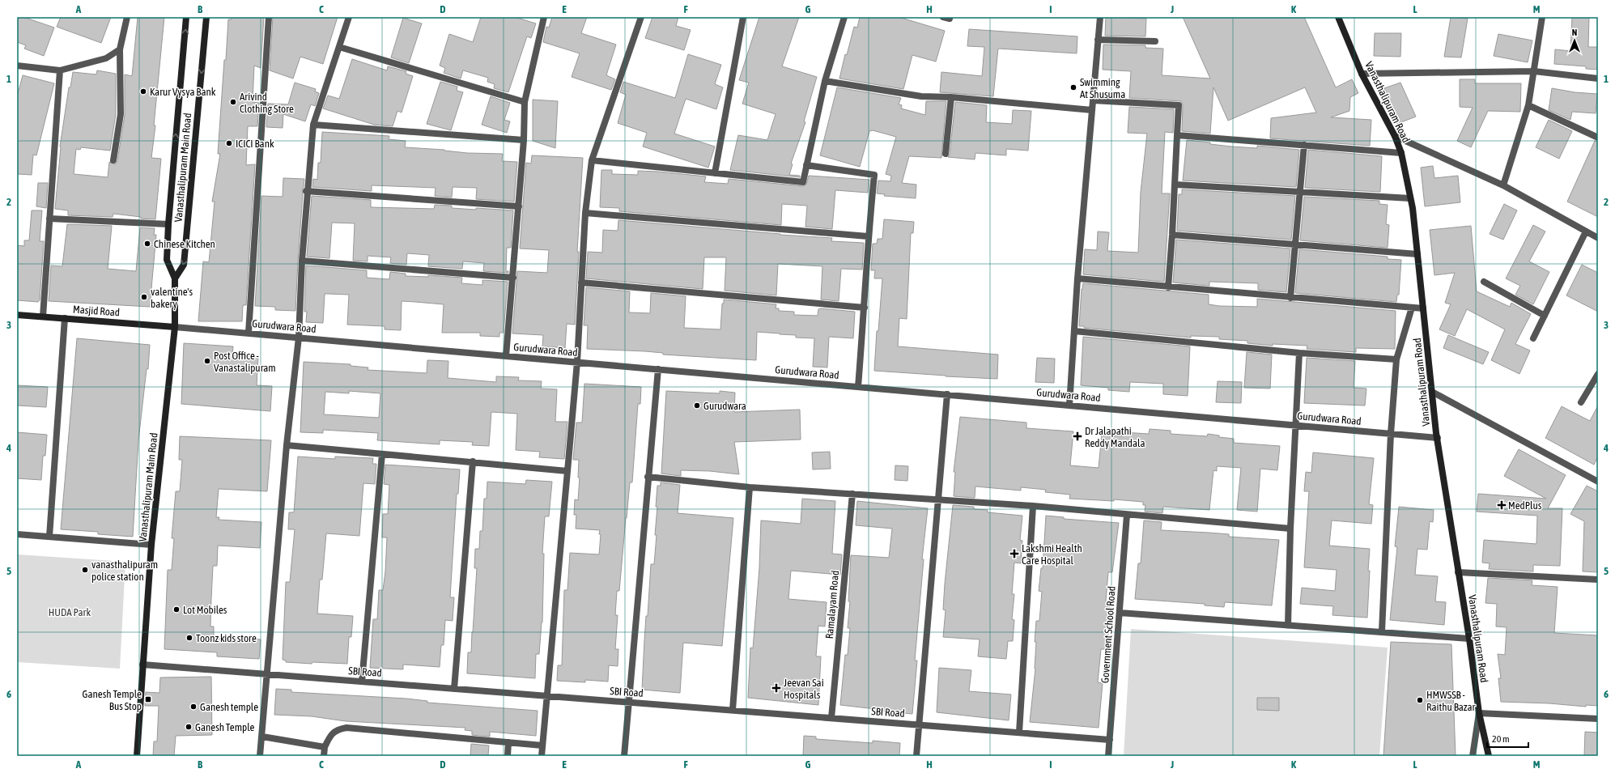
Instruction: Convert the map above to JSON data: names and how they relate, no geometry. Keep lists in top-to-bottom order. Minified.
{"streets":{"street":["Vanasthalipuram Road","Vanasthalipuram Main Road","Masjid Road","Gurudwara Road","Ramalayam Road","Government School Road","SBI Road"]},"crossings":[["Vanasthalipuram Road","Gurudwara Road"],["Vanasthalipuram Main Road","Masjid Road"],["Vanasthalipuram Main Road","Gurudwara Road"],["Vanasthalipuram Main Road","SBI Road"],["Masjid Road","Gurudwara Road"],["Ramalayam Road","SBI Road"],["Government School Road","SBI Road"]],"parks":["HUDA Park"],"places":{"other":["Swimming At Shusuma","Karur Vysya Bank","Arivind Clothing Store","ICICI Bank","Chinese Kitchen","valentine's bakery","Post Office - Vanastalipuram","Gurudwara","vanasthalipuram police station","Lot Mobiles","Toonz kids store","HMWSSB - Raithu Bazar","Ganesh temple","Ganesh Temple"],"health":["Dr Jalapathi Reddy Mandala","MedPlus","Lakshmi Health Care Hospital","Jeevan Sai Hospitals"],"transit":["Ganesh Temple Bus Stop"]},"scale_bar":"20 m","north":"top","grid":{"columns":["A","B","C","D","E","F","G","H","I","J","K","L","M"],"rows":["1","2","3","4","5","6"]}}
